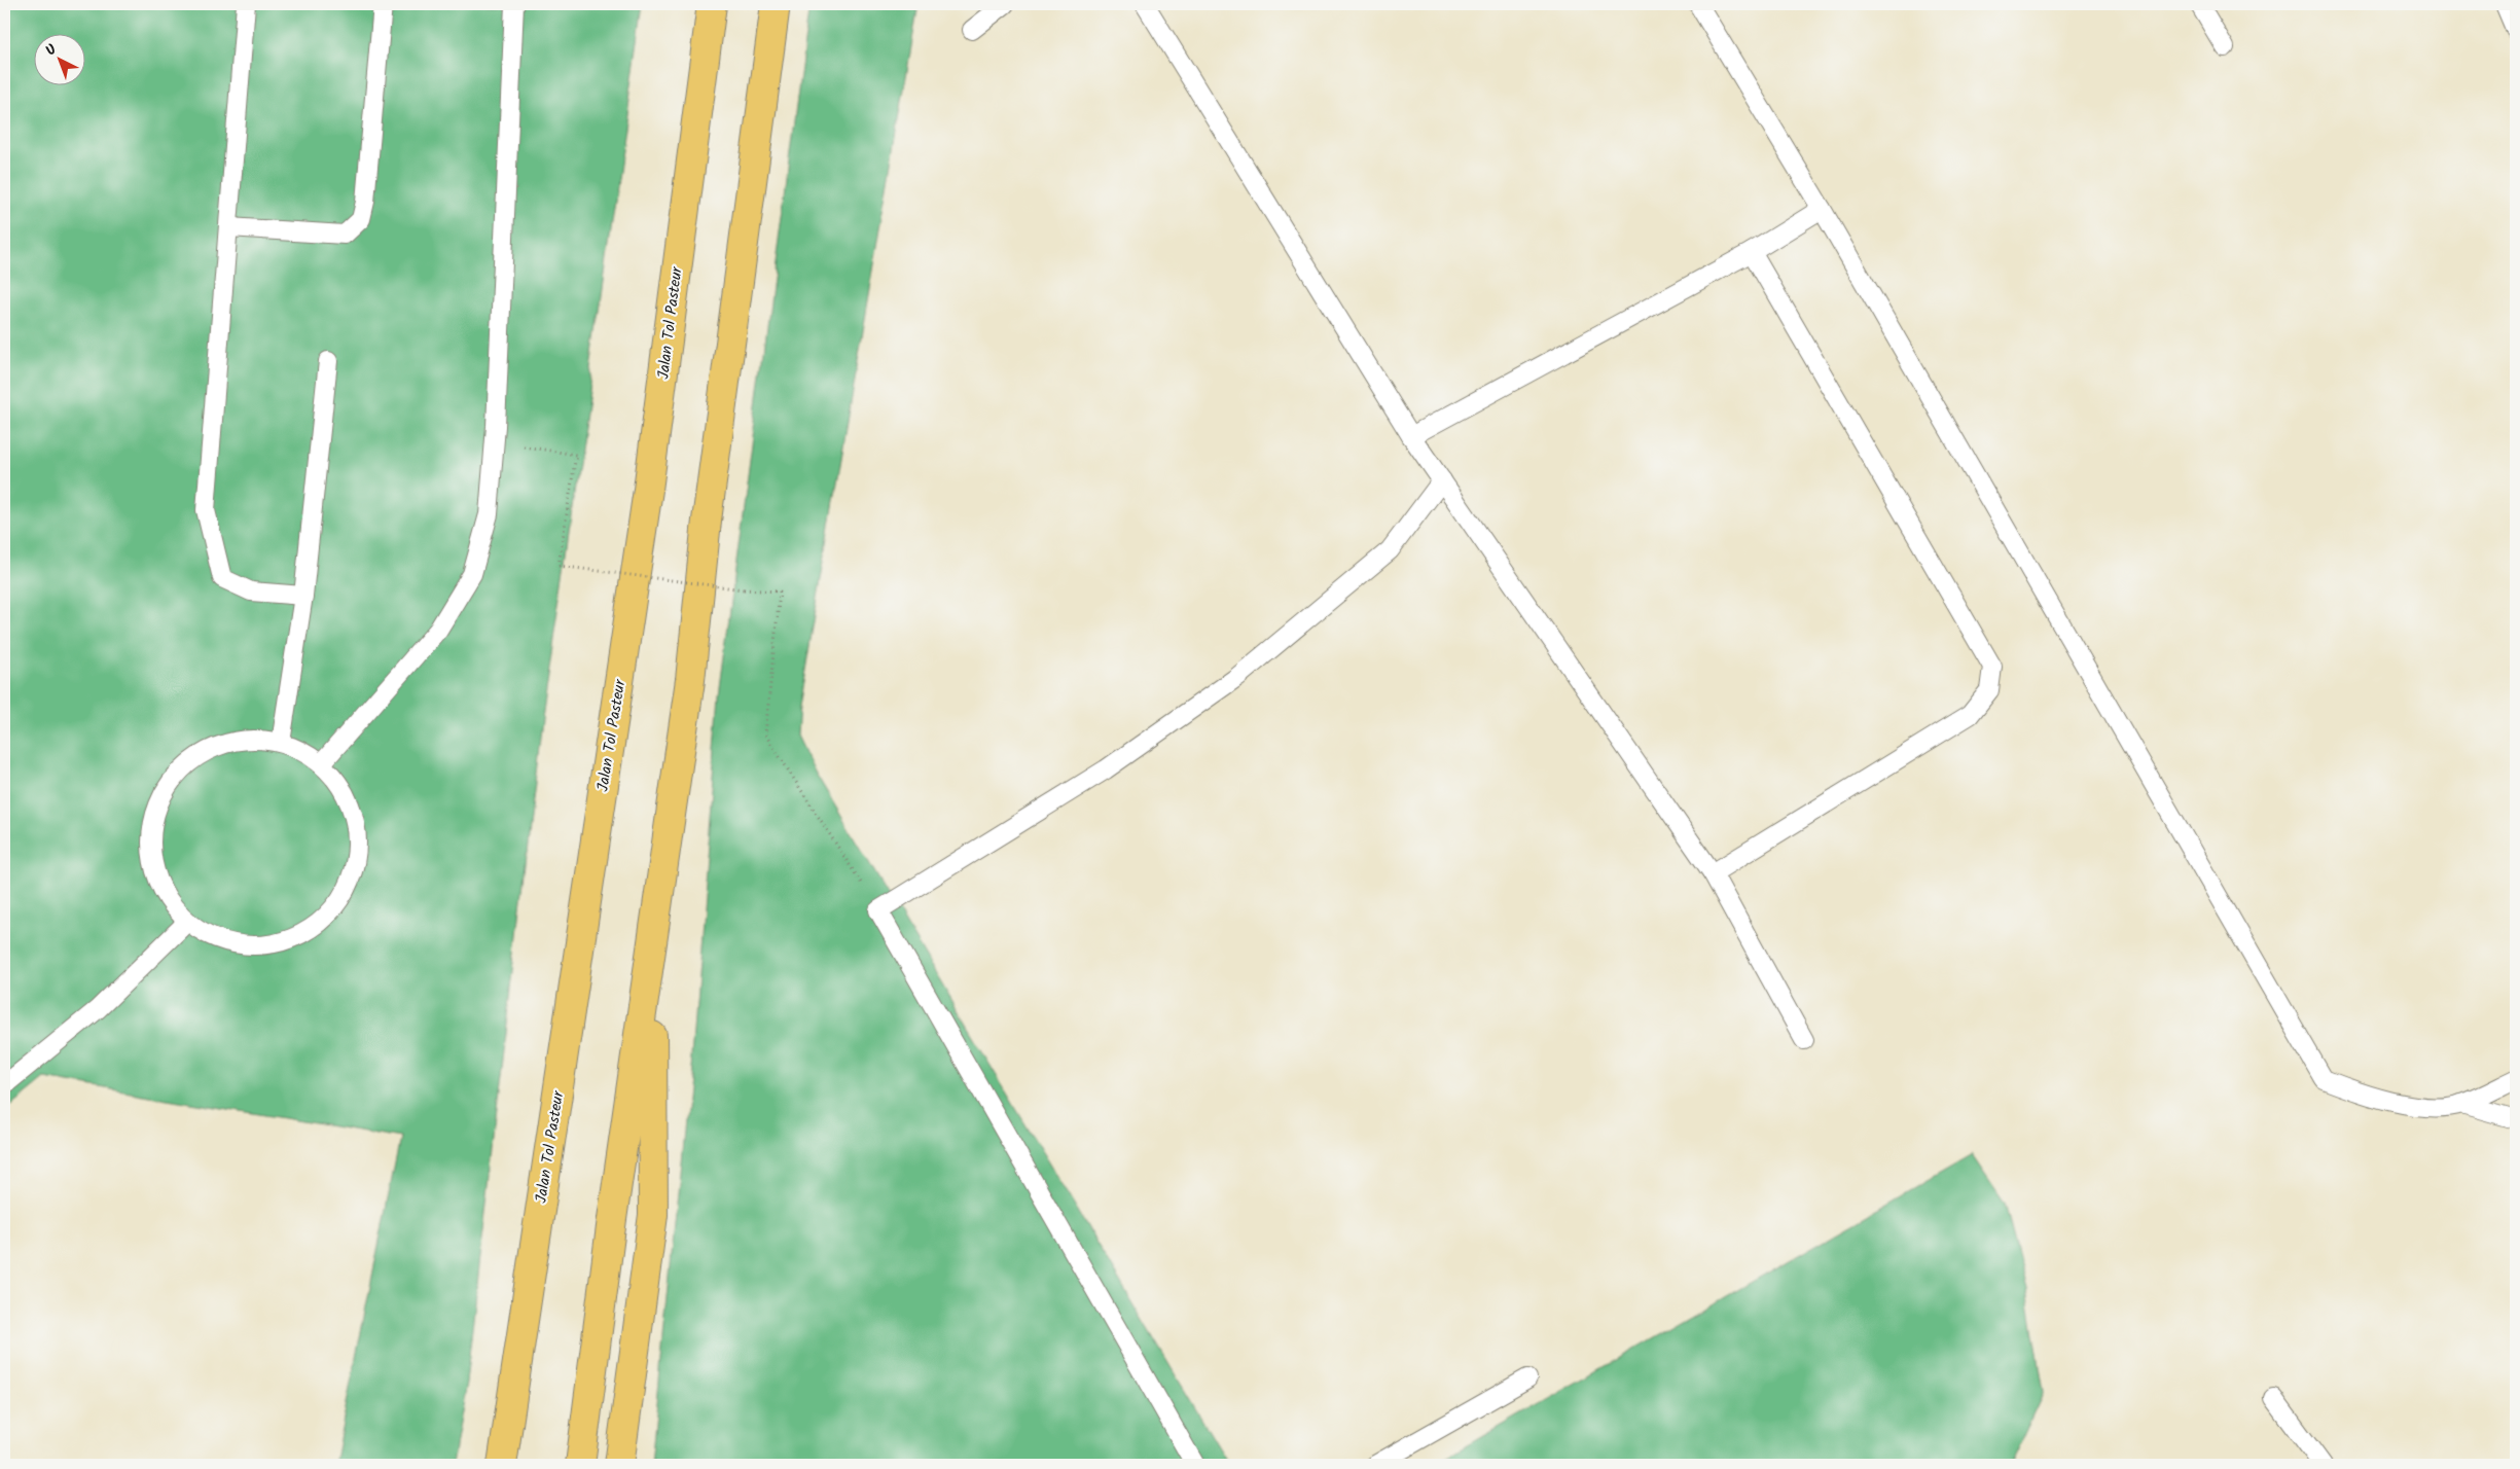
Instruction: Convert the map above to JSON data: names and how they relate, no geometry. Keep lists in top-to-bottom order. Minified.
{"streets":{"highway":["Jalan Tol Pasteur"]},"north":"top left"}
